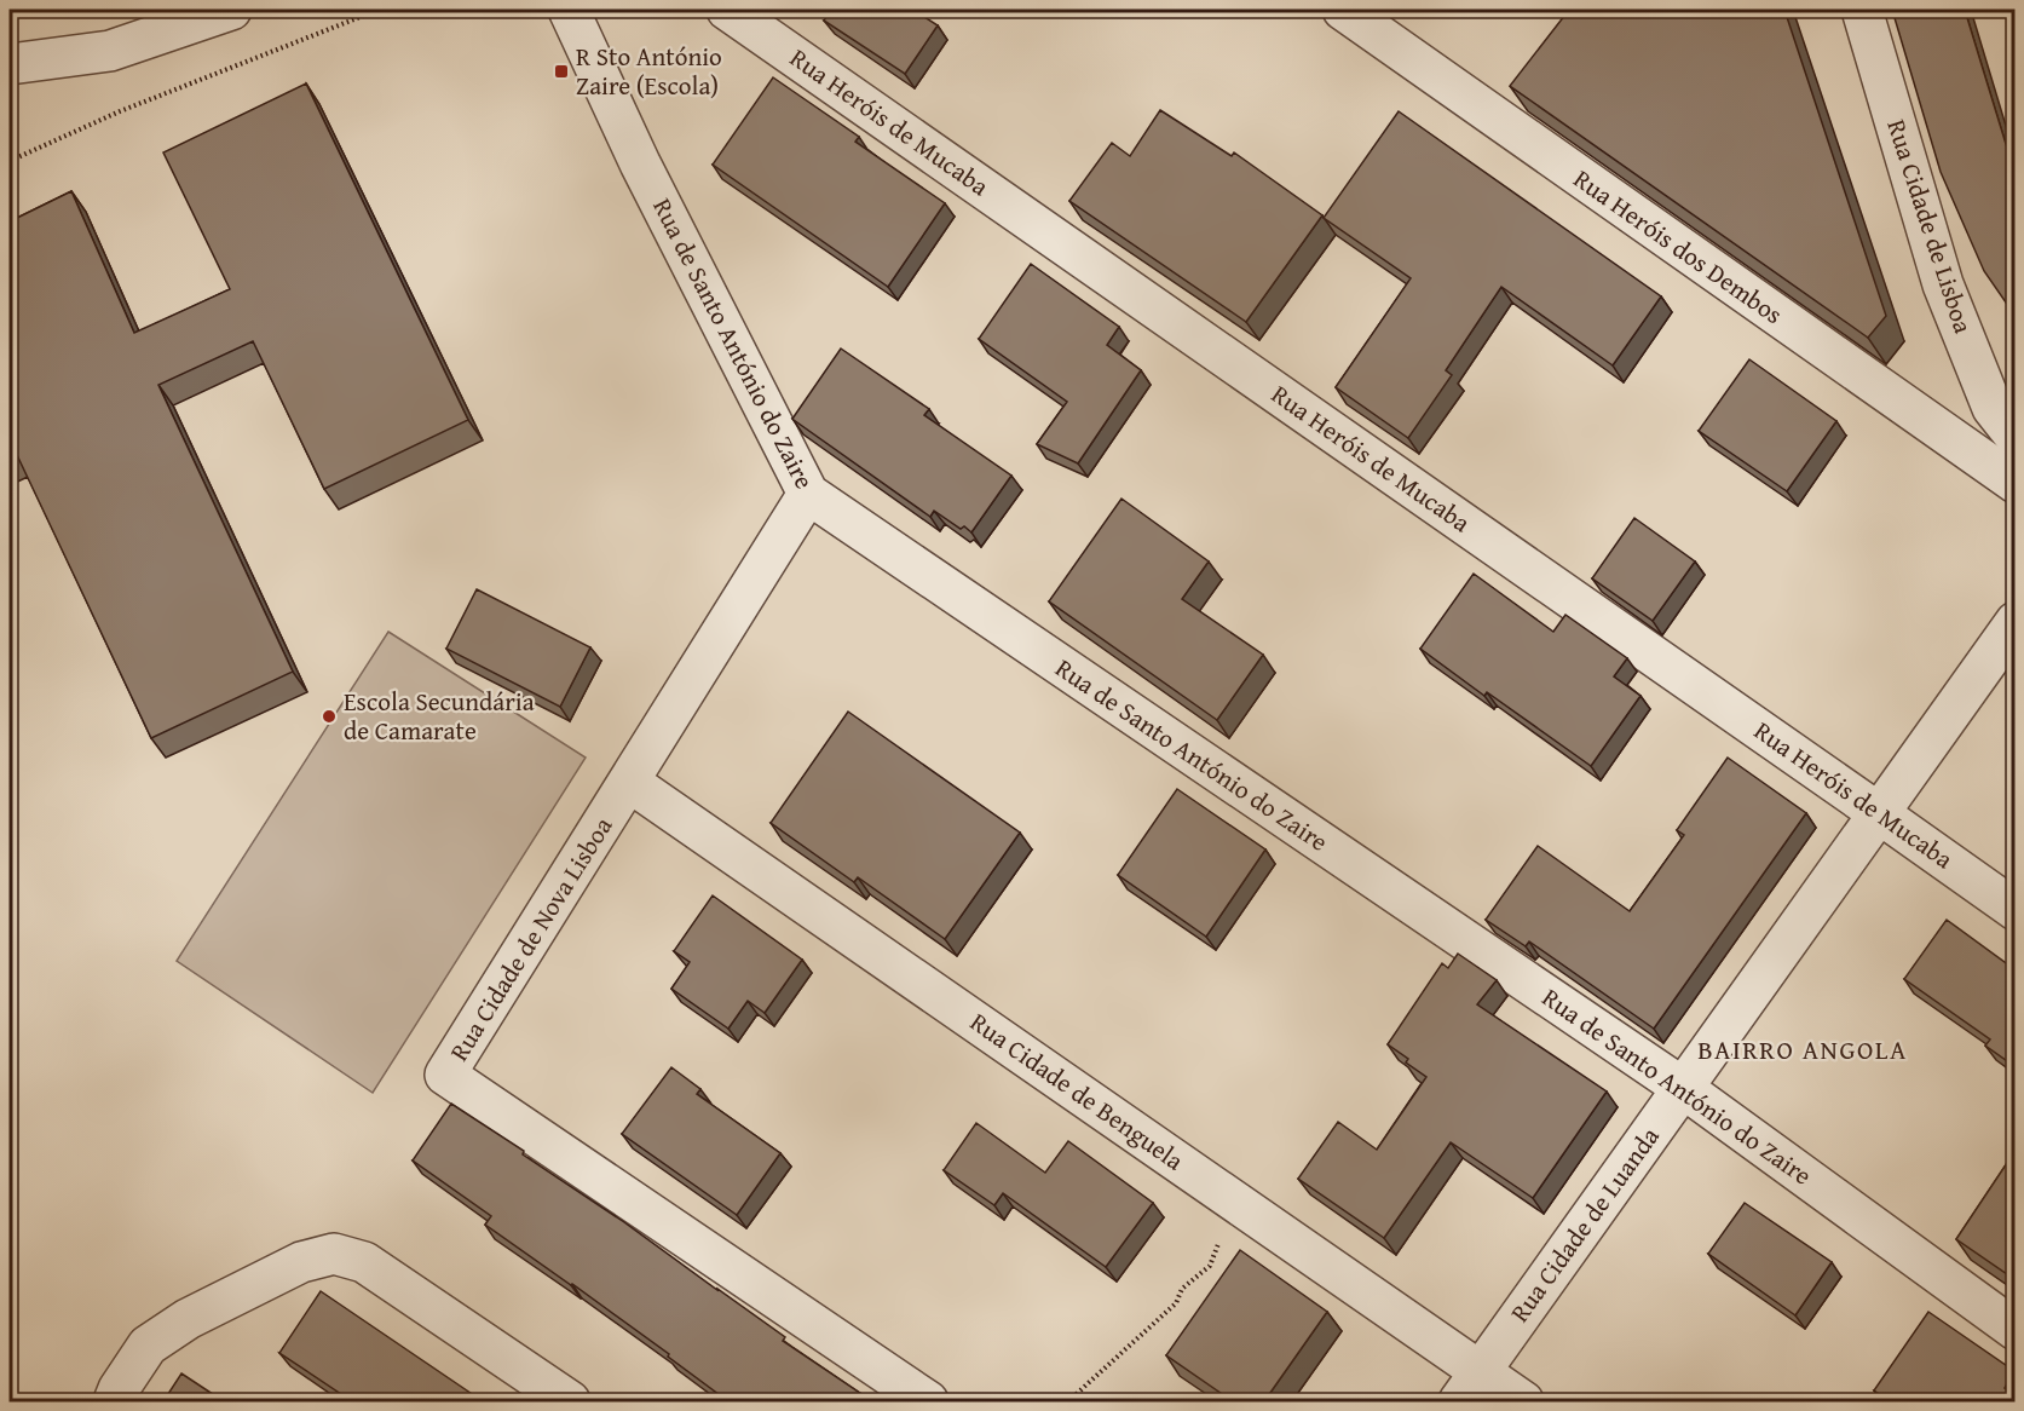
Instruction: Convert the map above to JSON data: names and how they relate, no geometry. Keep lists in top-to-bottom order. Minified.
{"streets":{"street":["Rua Heróis de Mucaba","Rua Cidade de Lisboa","Rua Heróis dos Dembos","Rua de Santo António do Zaire","Rua Cidade de Nova Lisboa","Rua Cidade de Benguela","Rua Cidade de Luanda"]},"crossings":[["Rua Heróis de Mucaba","Rua Cidade de Luanda"],["Rua de Santo António do Zaire","Rua Cidade de Nova Lisboa"],["Rua de Santo António do Zaire","Rua Cidade de Luanda"],["Rua Cidade de Nova Lisboa","Rua Cidade de Benguela"],["Rua Cidade de Benguela","Rua Cidade de Luanda"]],"districts":["BAIRRO ANGOLA"],"places":{"transit":["R Sto António Zaire (Escola)"],"other":["Escola Secundária de Camarate"]}}
